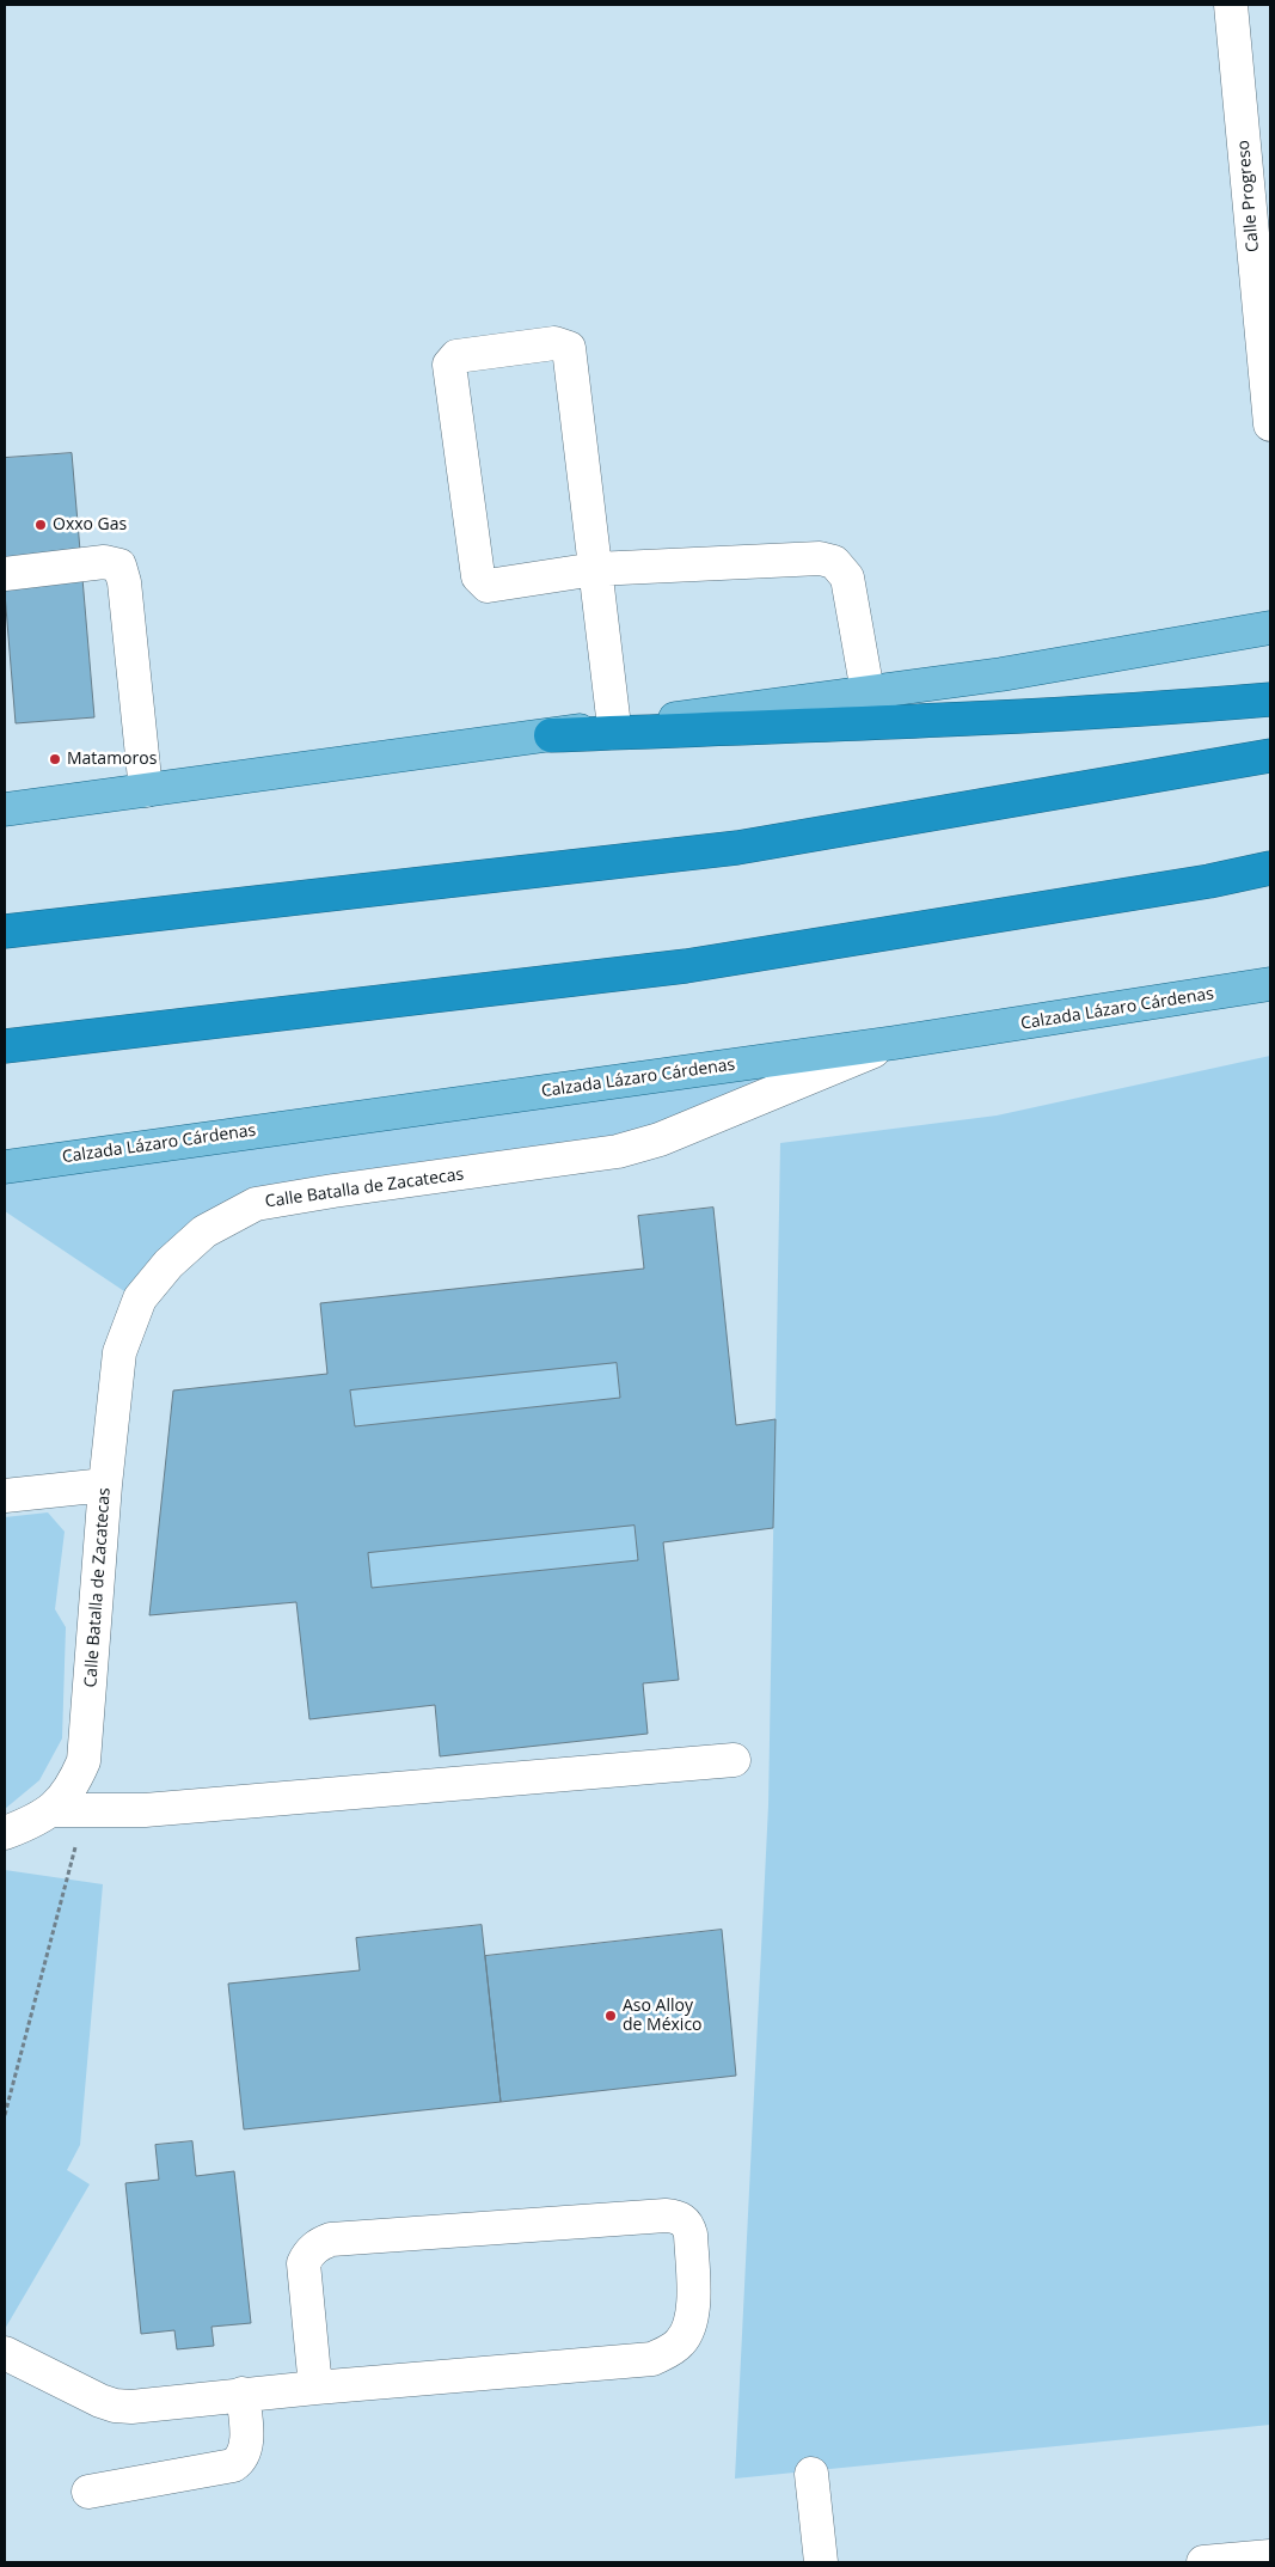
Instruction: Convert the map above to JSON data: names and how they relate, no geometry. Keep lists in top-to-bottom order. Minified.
{"streets":{"main road":["Calzada Lázaro Cárdenas"],"street":["Calle Progreso","Calle Batalla de Zacatecas"]},"crossings":[["Calzada Lázaro Cárdenas","Calle Batalla de Zacatecas"]],"places":["Oxxo Gas","Matamoros","Aso Alloy de México"]}
